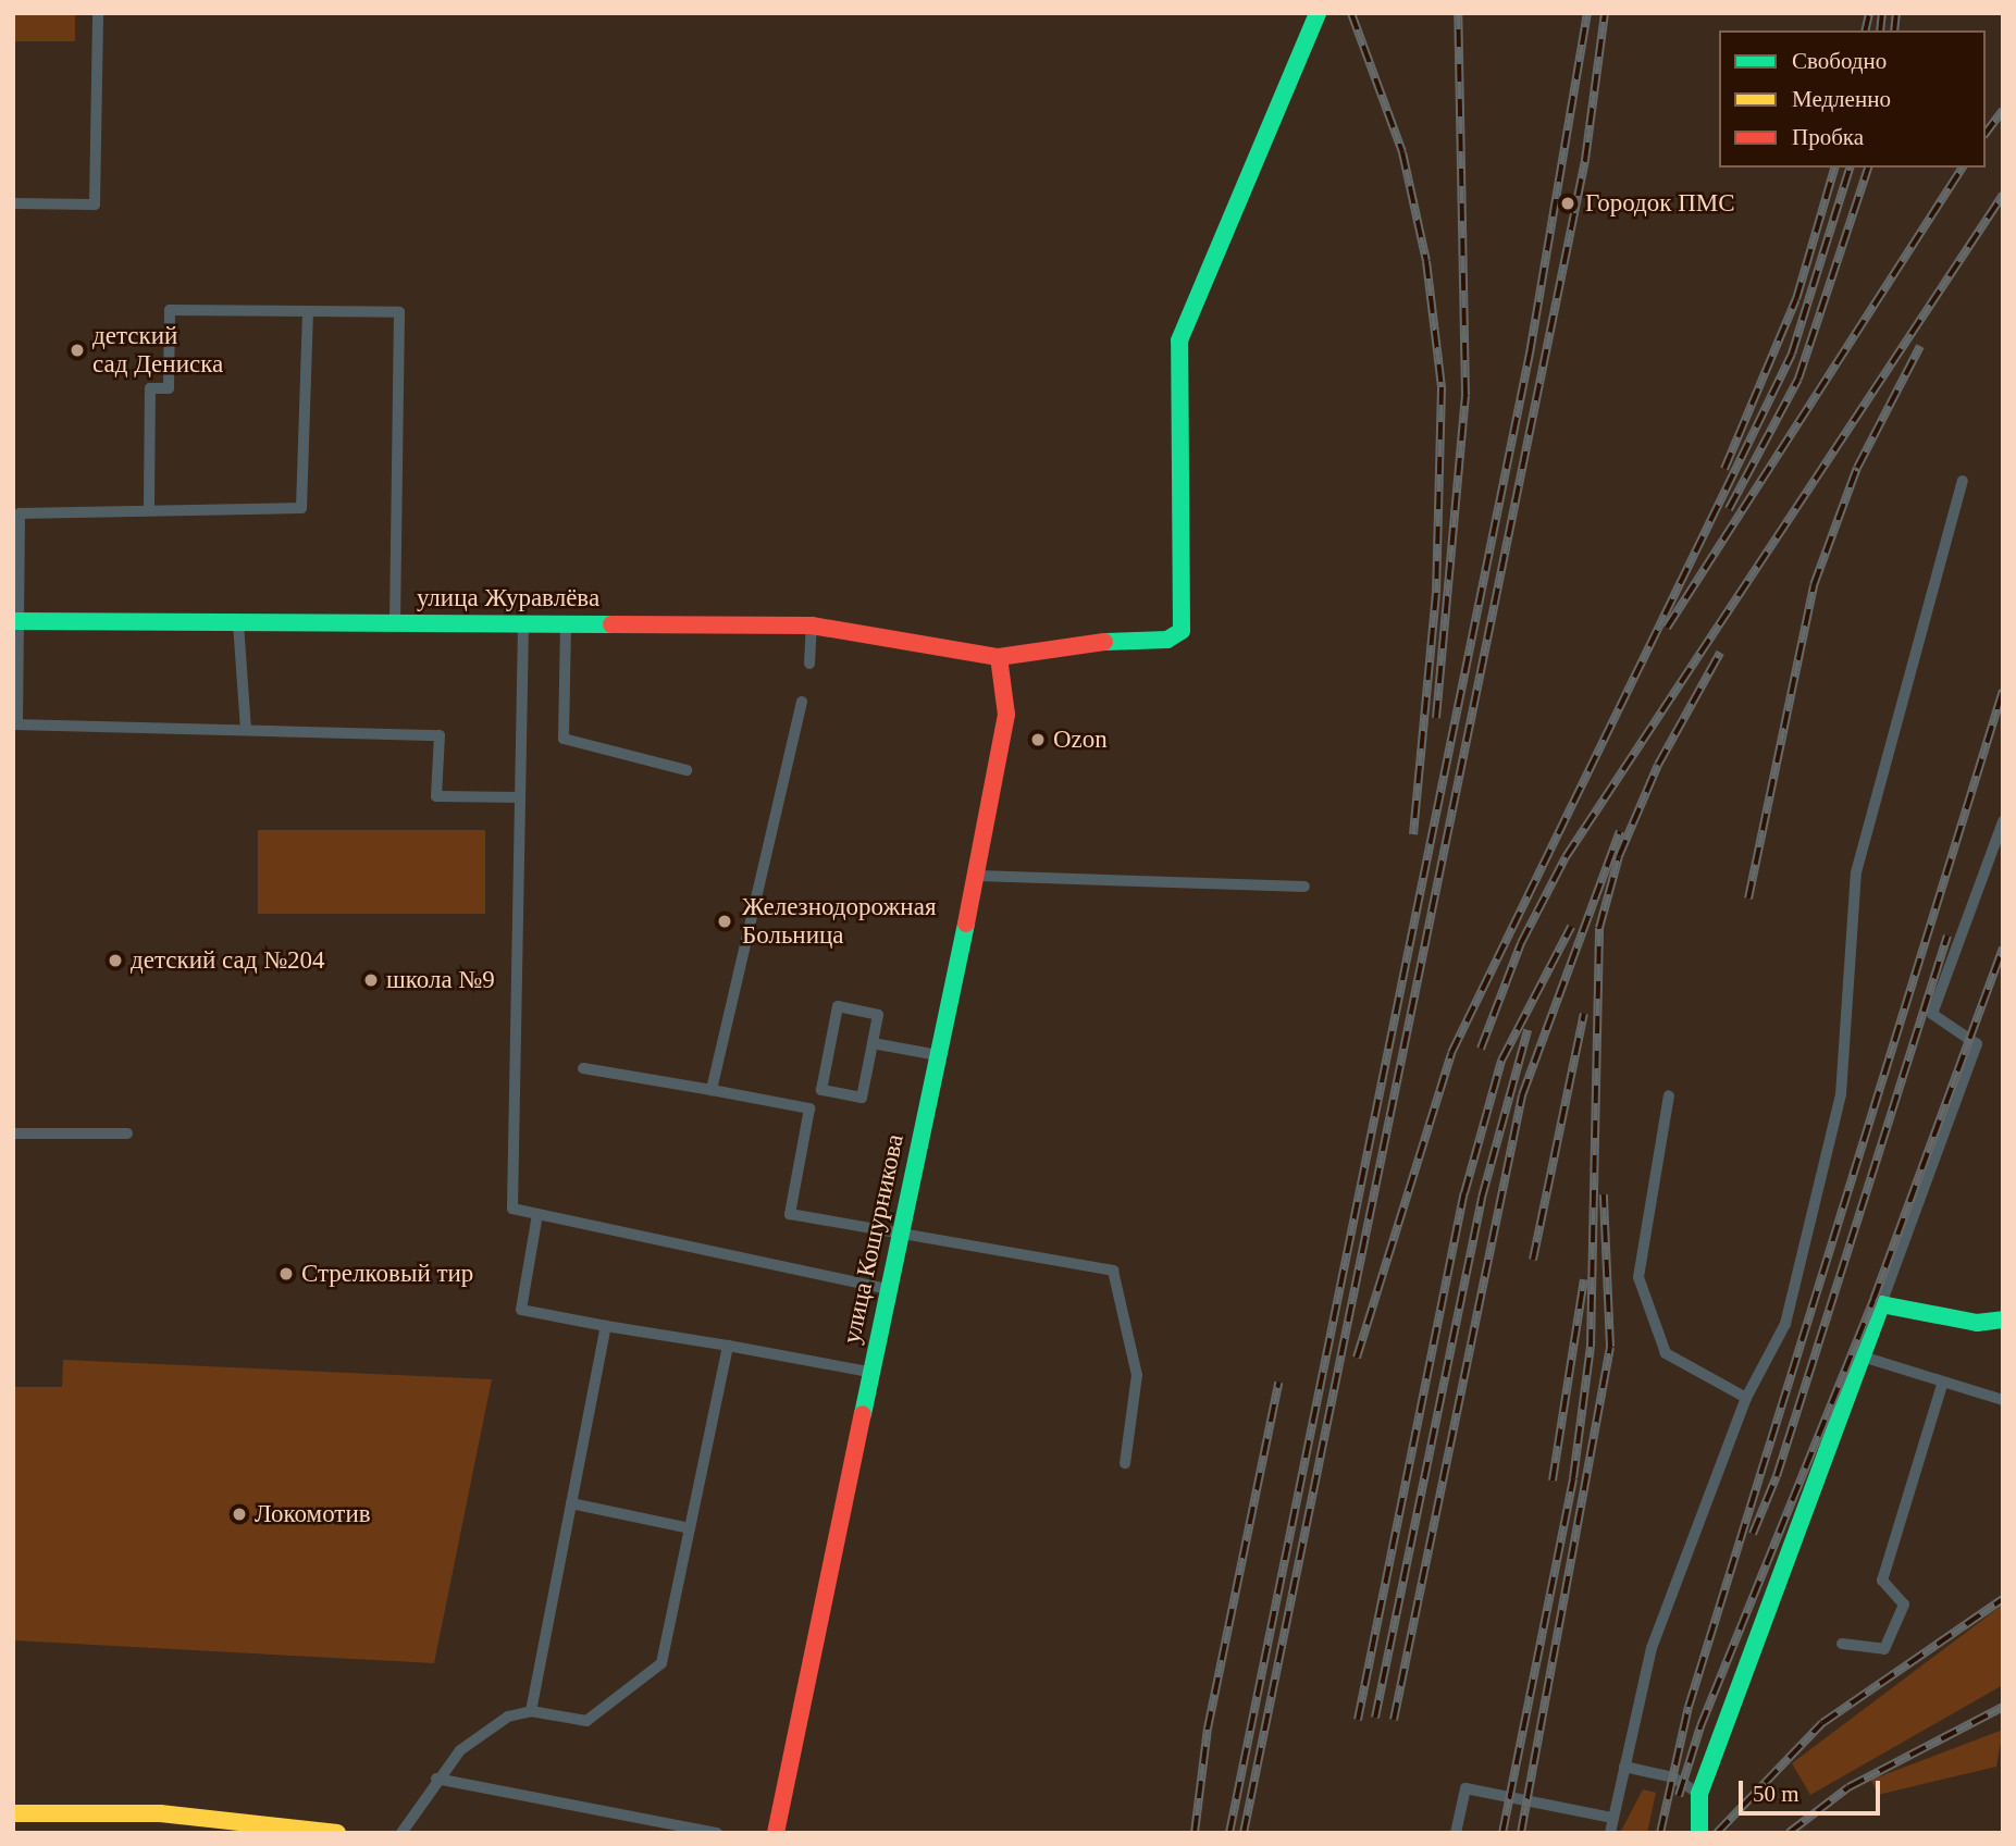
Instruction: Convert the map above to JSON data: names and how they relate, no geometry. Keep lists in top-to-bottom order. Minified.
{"streets":{"street":["улица Журавлёва","улица Кошурникова"]},"crossings":[["улица Журавлёва","улица Кошурникова"]],"places":["Городок ПМС","детский сад Дениска","Ozon","Железнодорожная Больница","детский сад №204","школа №9","Стрелковый тир","Локомотив"],"legend":["Свободно","Медленно","Пробка"],"scale_bar":"50 m"}
